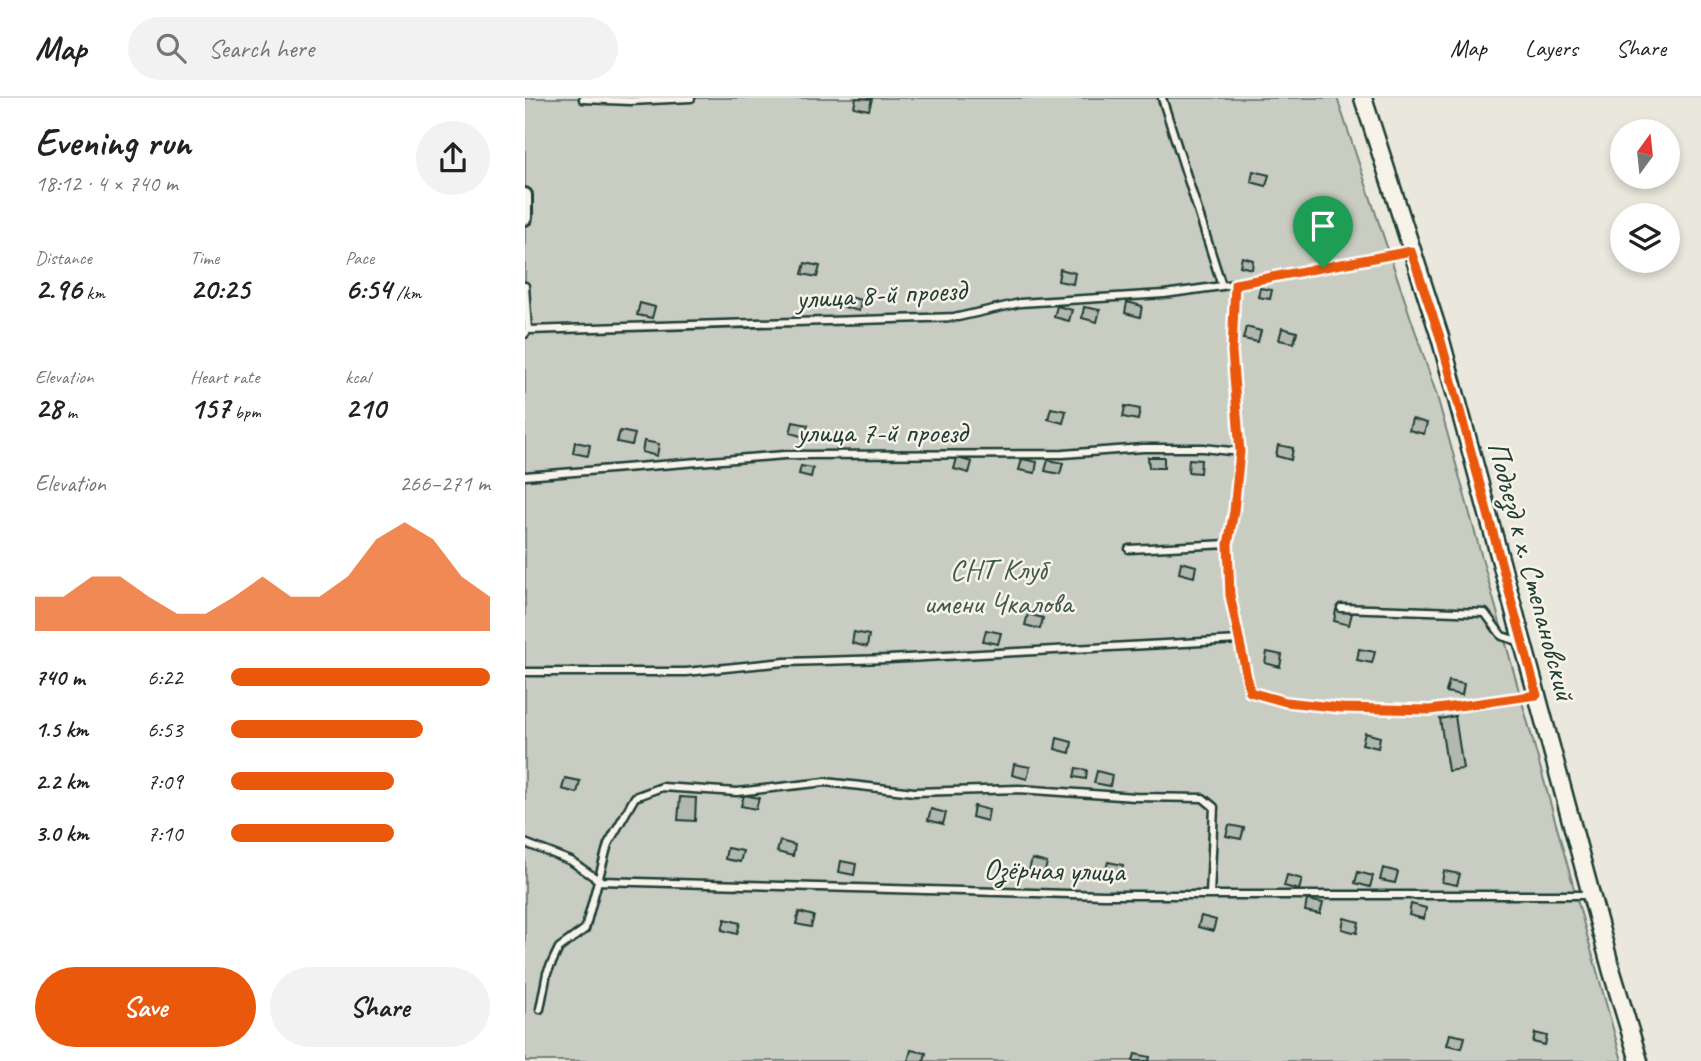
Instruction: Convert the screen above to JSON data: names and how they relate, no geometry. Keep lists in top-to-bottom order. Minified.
{"streets":{"street":["Подъезд к х. Степановский"],"lane":["улица 8-й проезд","улица 7-й проезд","Озёрная улица"]},"crossings":[["улица 8-й проезд","Подъезд к х. Степановский"],["Подъезд к х. Степановский","Озёрная улица"]],"parks":["СНТ Клуб имени Чкалова"],"north":"top","page":{"header":"Map","search":"Search here","nav":["Map","Layers","Share"],"heading":["Evening run","18:12 · 4 × 740 m"],"stats":[["Distance","2.96 km"],["Time","20:25"],["Pace","6:54 /km"],["Elevation","28 m"],["Heart rate","157 bpm"],["kcal","210"]],"chart":["Elevation","266–271 m"],"list":[{"name":"740 m","note":"6:22"},{"name":"1.5 km","note":"6:53"},{"name":"2.2 km","note":"7:09"},{"name":"3.0 km","note":"7:10"}],"buttons":["Save","Share"]}}
